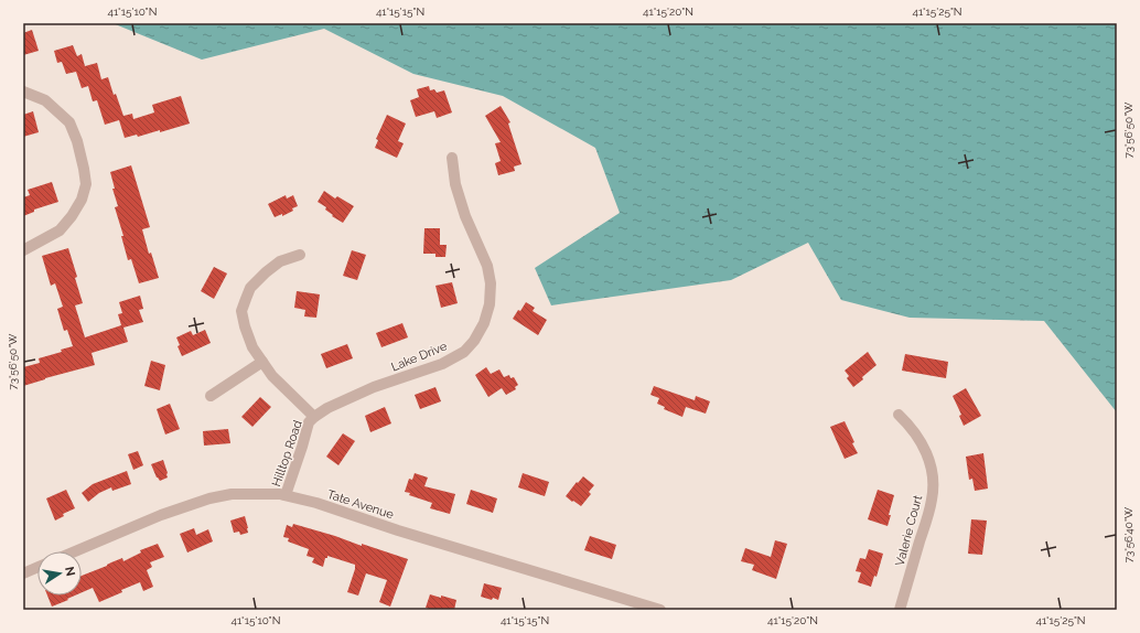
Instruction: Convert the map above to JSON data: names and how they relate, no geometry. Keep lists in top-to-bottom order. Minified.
{"streets":{"street":["Lake Drive","Hilltop Road","Tate Avenue","Valerie Court"]},"crossings":[["Lake Drive","Hilltop Road"],["Hilltop Road","Tate Avenue"]],"north":"right","coordinates":["41°15'10\"N","41°15'15\"N","41°15'20\"N","41°15'25\"N","73°56'50\"W","73°56'40\"W"]}
